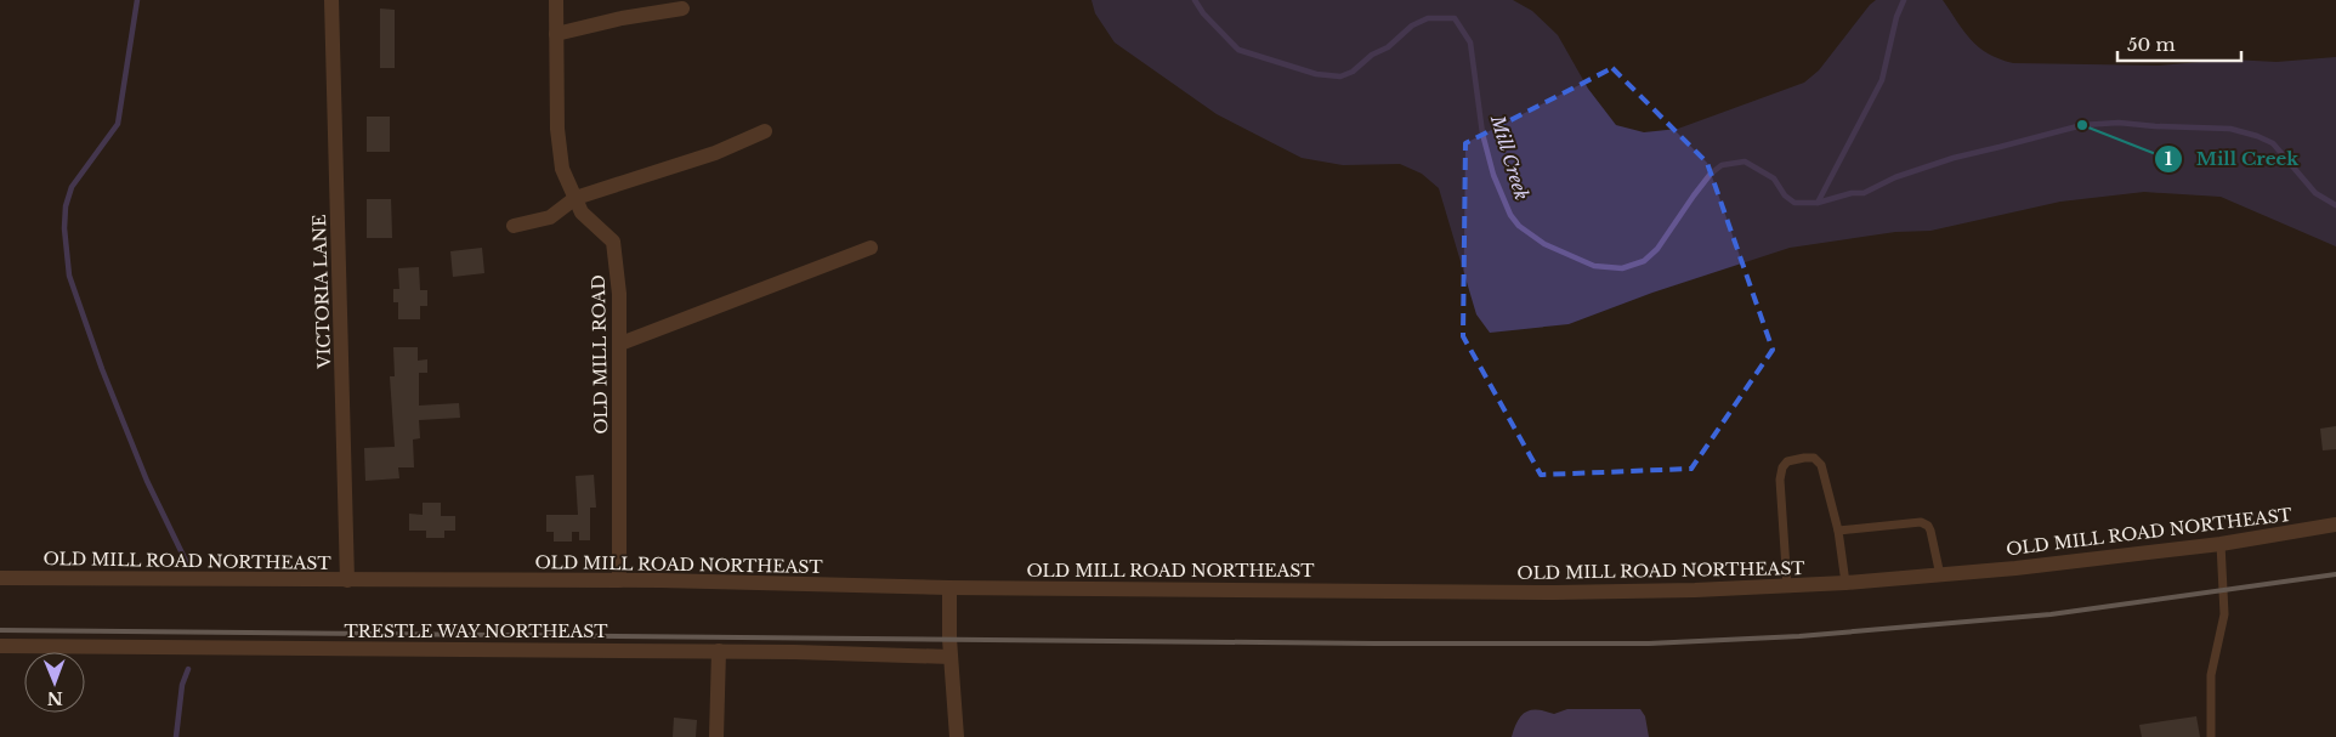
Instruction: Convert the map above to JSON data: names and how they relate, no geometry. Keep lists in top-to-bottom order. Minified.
{"streets":{"street":["VICTORIA LANE","OLD MILL ROAD","OLD MILL ROAD NORTHEAST","TRESTLE WAY NORTHEAST"]},"crossings":[["VICTORIA LANE","OLD MILL ROAD NORTHEAST"],["OLD MILL ROAD","OLD MILL ROAD NORTHEAST"]],"water":["Mill Creek"],"places":["Mill Creek"],"scale_bar":"50 m","north":"bottom"}
